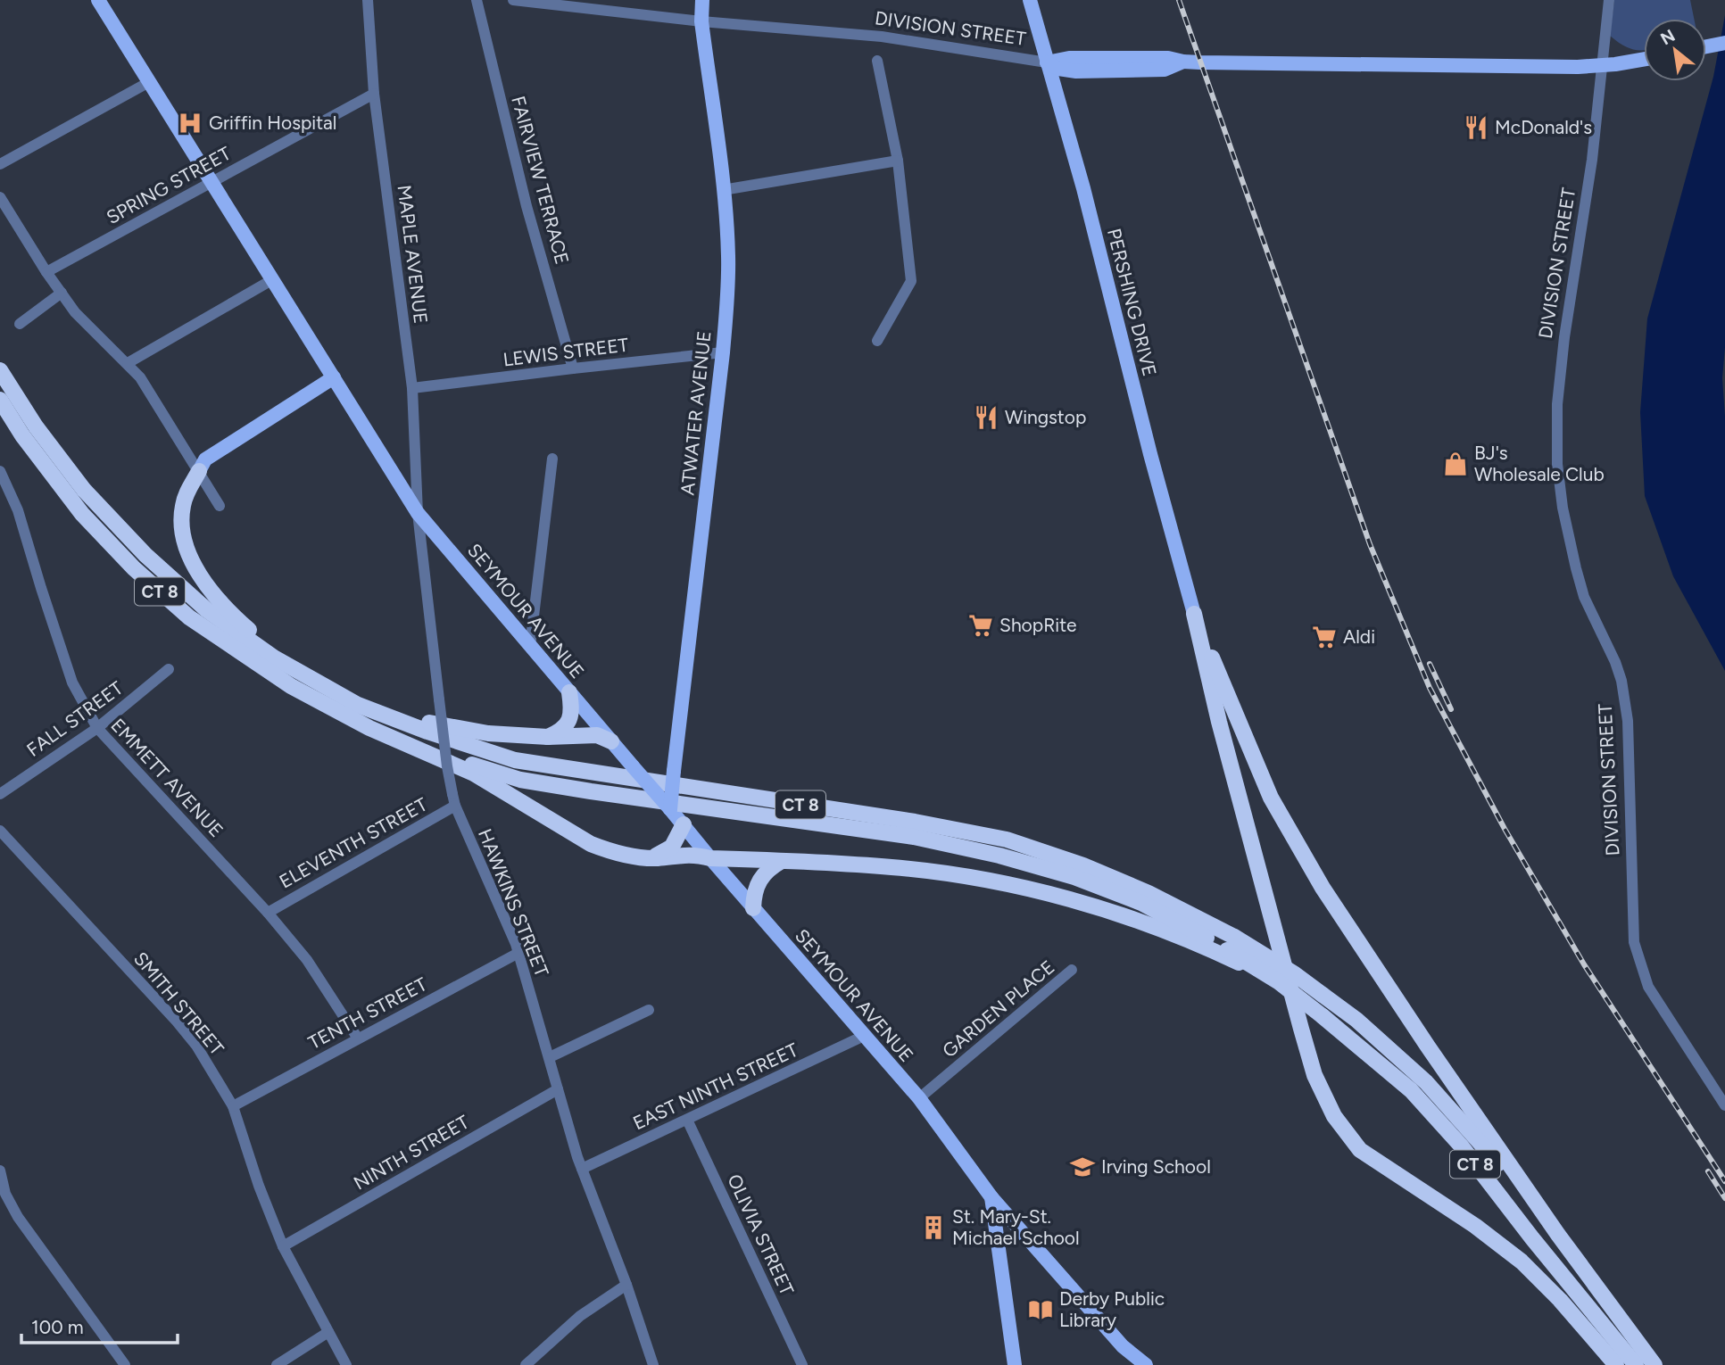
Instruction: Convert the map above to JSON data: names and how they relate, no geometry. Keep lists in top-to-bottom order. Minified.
{"streets":{"highway":["CT 8"],"main road":["DIVISION STREET","PERSHING DRIVE","ATWATER AVENUE","SEYMOUR AVENUE"],"street":["FAIRVIEW TERRACE","SPRING STREET","MAPLE AVENUE","LEWIS STREET","FALL STREET","EMMETT AVENUE","ELEVENTH STREET","HAWKINS STREET","SMITH STREET","GARDEN PLACE","TENTH STREET","EAST NINTH STREET","NINTH STREET","OLIVIA STREET"]},"crossings":[["DIVISION STREET","PERSHING DRIVE"],["DIVISION STREET","ATWATER AVENUE"],["FAIRVIEW TERRACE","LEWIS STREET"],["SPRING STREET","MAPLE AVENUE"],["SPRING STREET","SEYMOUR AVENUE"],["MAPLE AVENUE","LEWIS STREET"],["MAPLE AVENUE","SEYMOUR AVENUE"],["MAPLE AVENUE","HAWKINS STREET"],["LEWIS STREET","ATWATER AVENUE"],["ATWATER AVENUE","SEYMOUR AVENUE"],["SEYMOUR AVENUE","HAWKINS STREET"],["SEYMOUR AVENUE","GARDEN PLACE"],["SEYMOUR AVENUE","EAST NINTH STREET"],["FALL STREET","EMMETT AVENUE"],["EMMETT AVENUE","ELEVENTH STREET"],["EMMETT AVENUE","TENTH STREET"],["ELEVENTH STREET","HAWKINS STREET"],["HAWKINS STREET","TENTH STREET"],["HAWKINS STREET","EAST NINTH STREET"],["HAWKINS STREET","NINTH STREET"],["SMITH STREET","TENTH STREET"],["SMITH STREET","NINTH STREET"],["EAST NINTH STREET","OLIVIA STREET"]],"places":{"hospital":["Griffin Hospital"],"restaurant":["McDonald's","Wingstop"],"shop":["BJ's Wholesale Club"],"supermarket":["ShopRite","Aldi"],"school or university":["Irving School"],"building":["St. Mary-St. Michael School"],"library":["Derby Public Library"]},"scale_bar":"100 m","north":"top left"}
